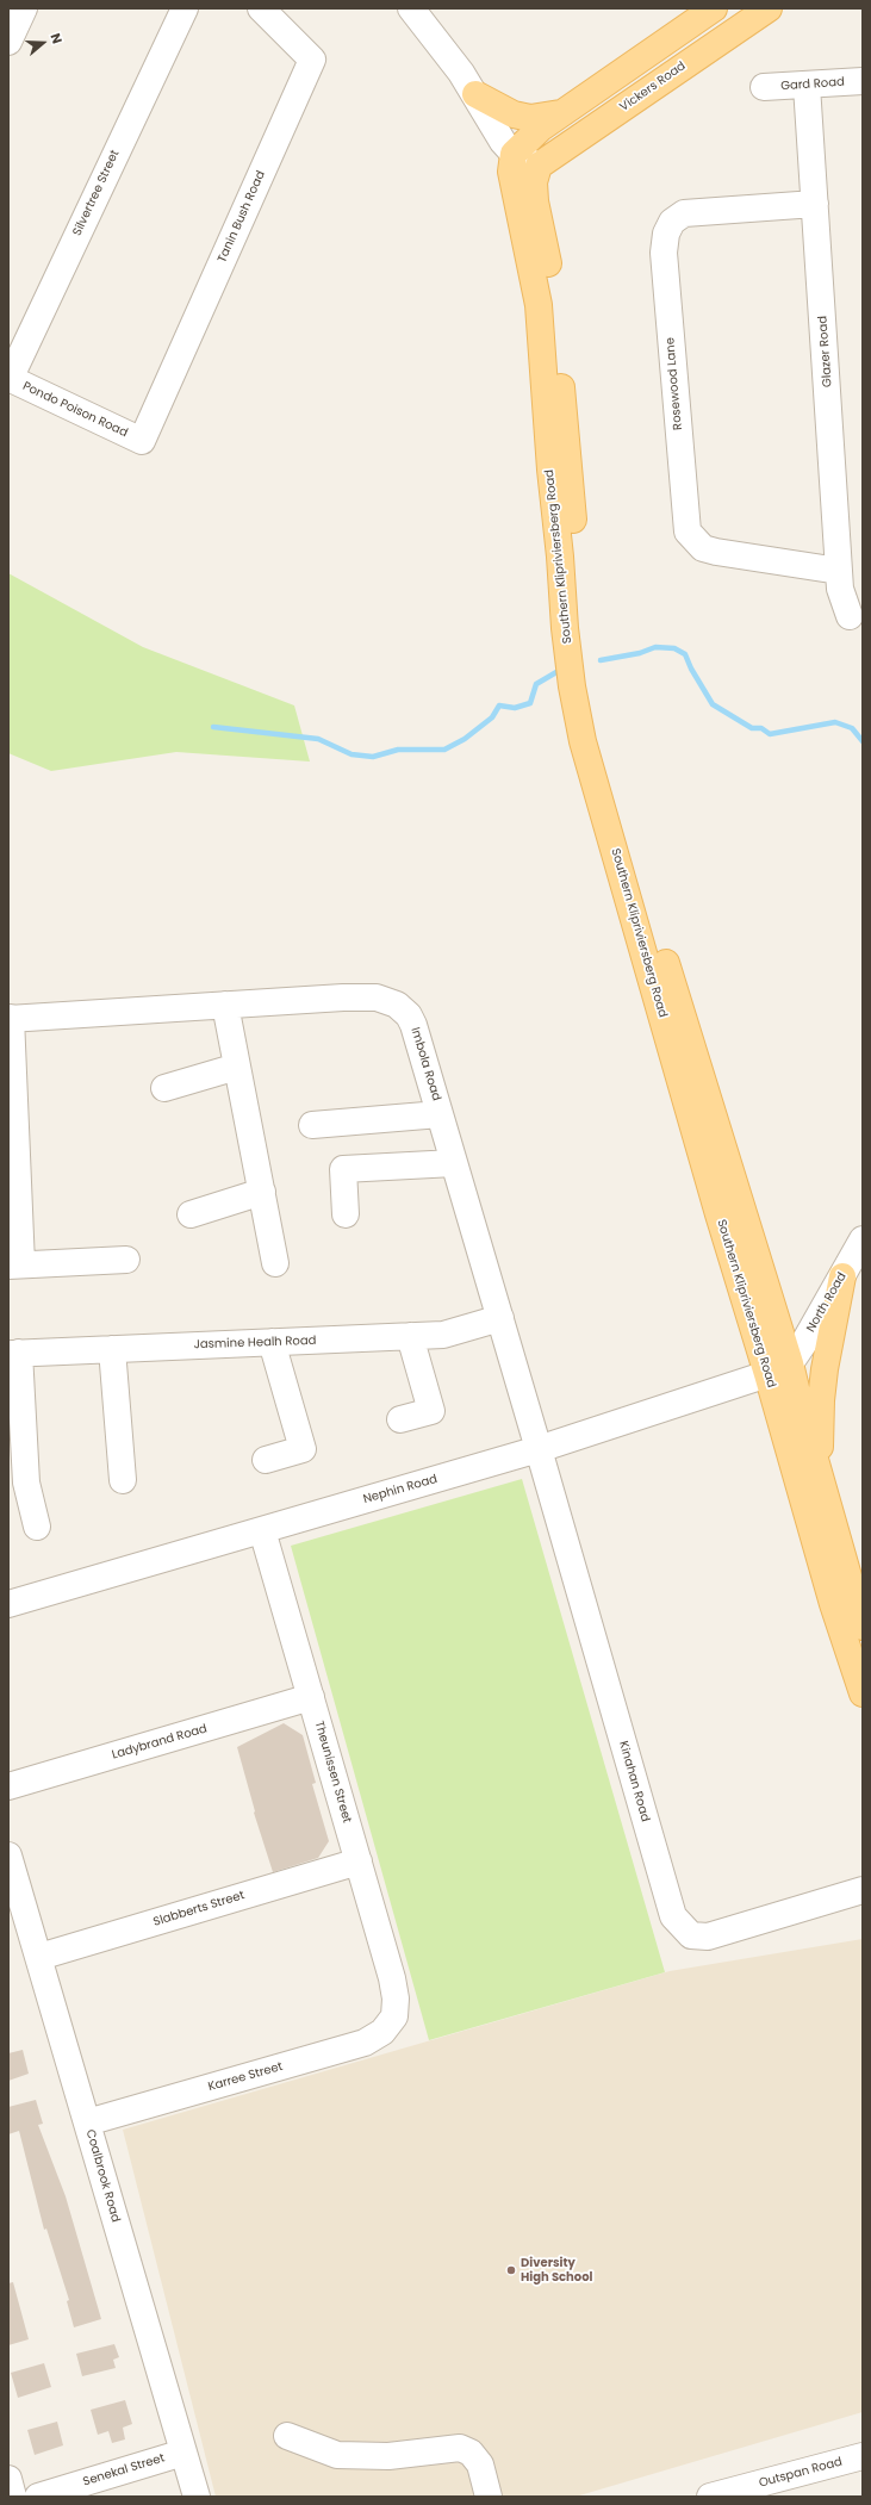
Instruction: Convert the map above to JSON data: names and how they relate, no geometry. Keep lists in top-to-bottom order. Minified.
{"streets":{"main road":["Vickers Road","Southern Klipriviersberg Road"],"street":["Gard Road","Silvertree Street","Tanin Bush Road","Glazer Road","Rosewood Lane","Pondo Poison Road","Imbola Road","North Road","Jasmine Healh Road","Nephin Road","Ladybrand Road","Theunissen Street","Kinahan Road","Slabberts Street","Karree Street","Coalbrook Road","Senekal Street","Outspan Road"]},"crossings":[["Gard Road","Glazer Road"],["Vickers Road","Southern Klipriviersberg Road"],["Silvertree Street","Pondo Poison Road"],["Tanin Bush Road","Pondo Poison Road"],["Glazer Road","Rosewood Lane"],["Southern Klipriviersberg Road","North Road"],["Southern Klipriviersberg Road","Nephin Road"],["Imbola Road","Jasmine Healh Road"],["Imbola Road","Nephin Road"],["Imbola Road","Kinahan Road"],["North Road","Nephin Road"],["Nephin Road","Theunissen Street"],["Nephin Road","Kinahan Road"],["Ladybrand Road","Theunissen Street"],["Theunissen Street","Slabberts Street"],["Theunissen Street","Karree Street"],["Slabberts Street","Coalbrook Road"],["Karree Street","Coalbrook Road"],["Coalbrook Road","Senekal Street"]],"places":["Diversity High School"],"north":"right"}
